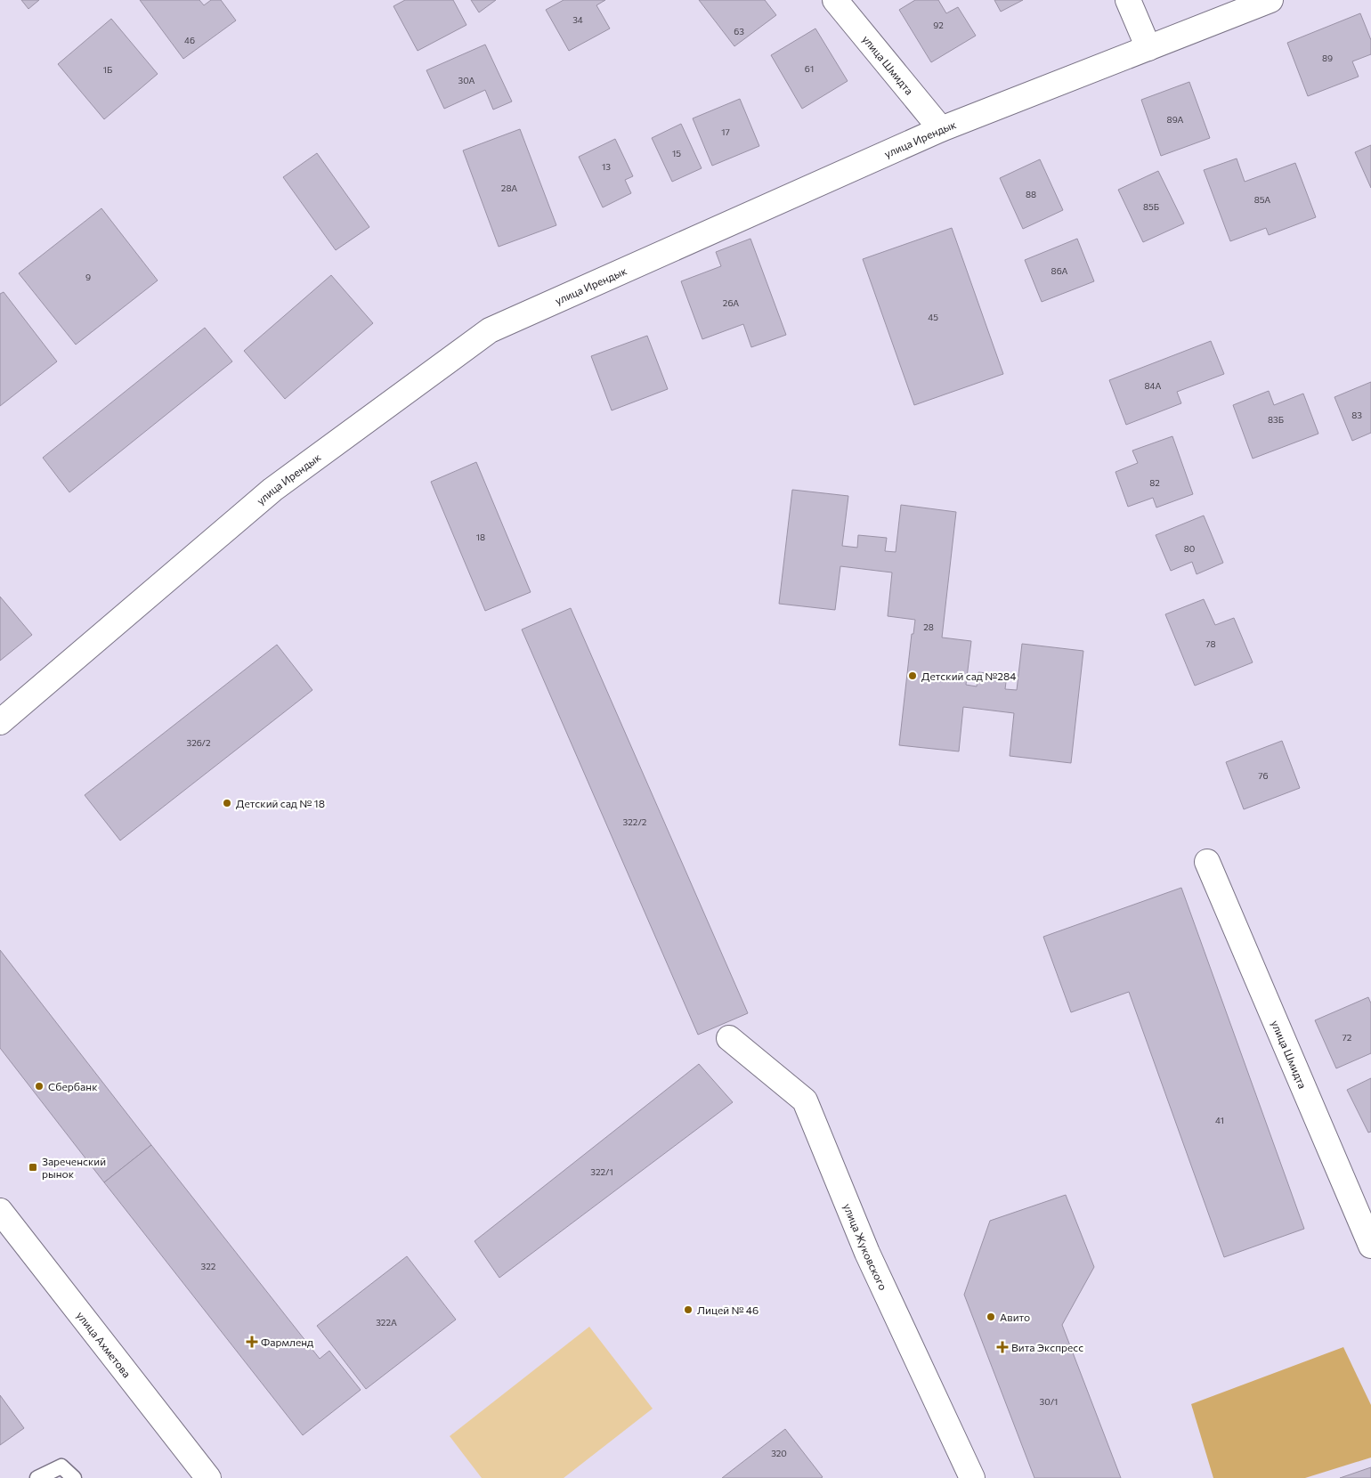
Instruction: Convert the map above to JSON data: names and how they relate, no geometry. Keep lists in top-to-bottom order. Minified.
{"streets":{"street":["улица Шмидта","улица Ирендык","улица Жуковского","улица Ахметова"]},"crossings":[["улица Шмидта","улица Ирендык"]],"places":{"other":["Детский сад №284","Детский сад № 18","Сбербанк","Лицей № 46","Авито"],"transit":["Зареченский рынок"],"health":["Фармленд","Вита Экспресс"]},"house_numbers":["34","92","63","46","89","61","1Б","30А","89А","17","15","13","28А","88","85А","85Б","86А","9","26А","45","84А","83","83Б","82","18","80","28","78","326/2","76","322/2","72","41","322/1","322","322A","30/1","320"]}
